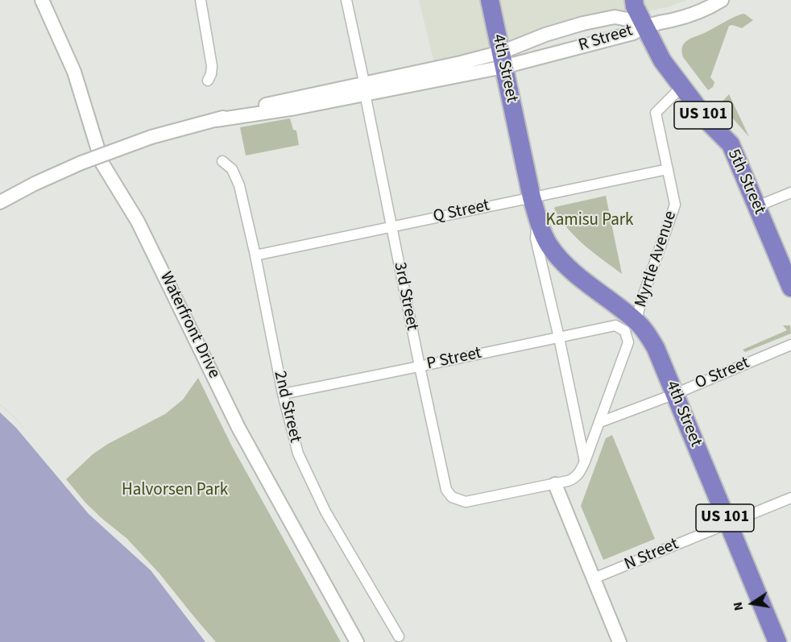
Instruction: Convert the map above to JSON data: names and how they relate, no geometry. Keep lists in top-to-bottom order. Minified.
{"streets":{"highway":["4th Street","US 101","5th Street"],"main road":["R Street","Waterfront Drive"],"street":["Q Street","Myrtle Avenue","3rd Street","P Street","O Street","2nd Street","N Street"]},"crossings":[["R Street","4th Street"],["R Street","5th Street"],["R Street","3rd Street"],["4th Street","Q Street"],["4th Street","Myrtle Avenue"],["4th Street","P Street"],["4th Street","O Street"],["4th Street","N Street"],["Q Street","Myrtle Avenue"],["Q Street","3rd Street"],["Q Street","2nd Street"],["Myrtle Avenue","P Street"],["Myrtle Avenue","O Street"],["3rd Street","P Street"],["P Street","2nd Street"]],"parks":["Kamisu Park","Halvorsen Park"],"north":"left"}
